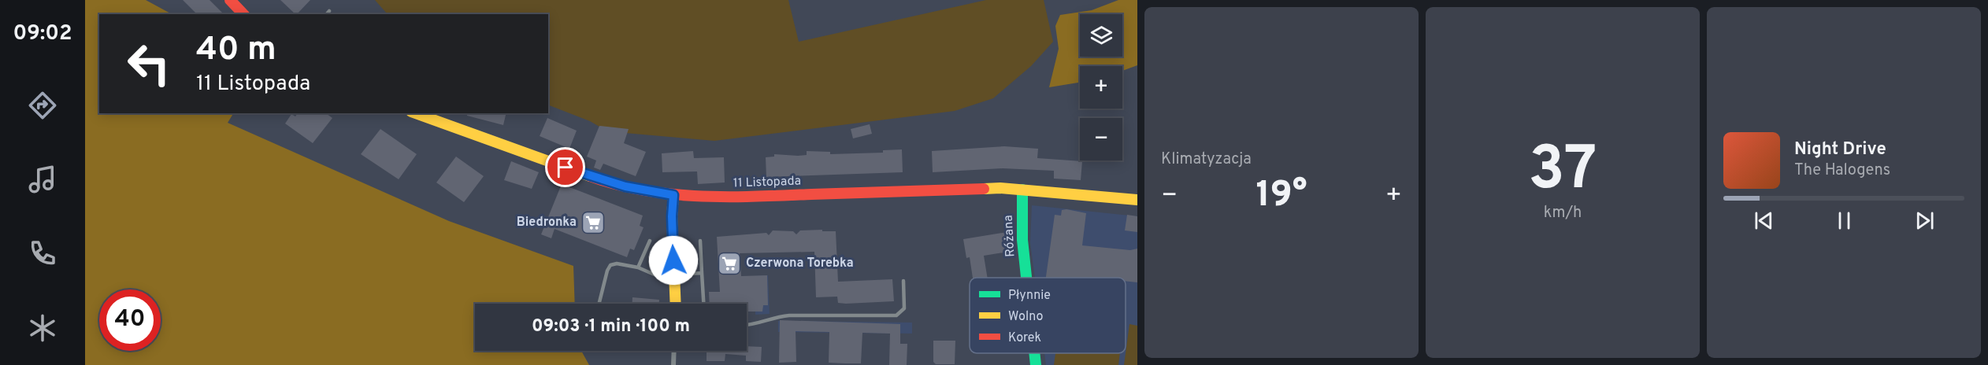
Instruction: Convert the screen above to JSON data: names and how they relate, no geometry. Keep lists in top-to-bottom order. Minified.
{"streets":{"main road":["11 Listopada","Różana"]},"crossings":[["11 Listopada","Różana"]],"places":{"supermarket":["Biedronka","Czerwona Torebka"]},"legend":["Płynnie","Wolno","Korek"],"page":{"tabs":"09:02","tile":["Klimatyzacja",["37","km/h"]],"map_buttons":["+","−"],"turn":["40 m","11 Listopada"],"song":["Night Drive","The Halogens"],"heat":["−","19°","+"],"limit":"40","trip":"09:03 · 1 min · 100 m"}}
